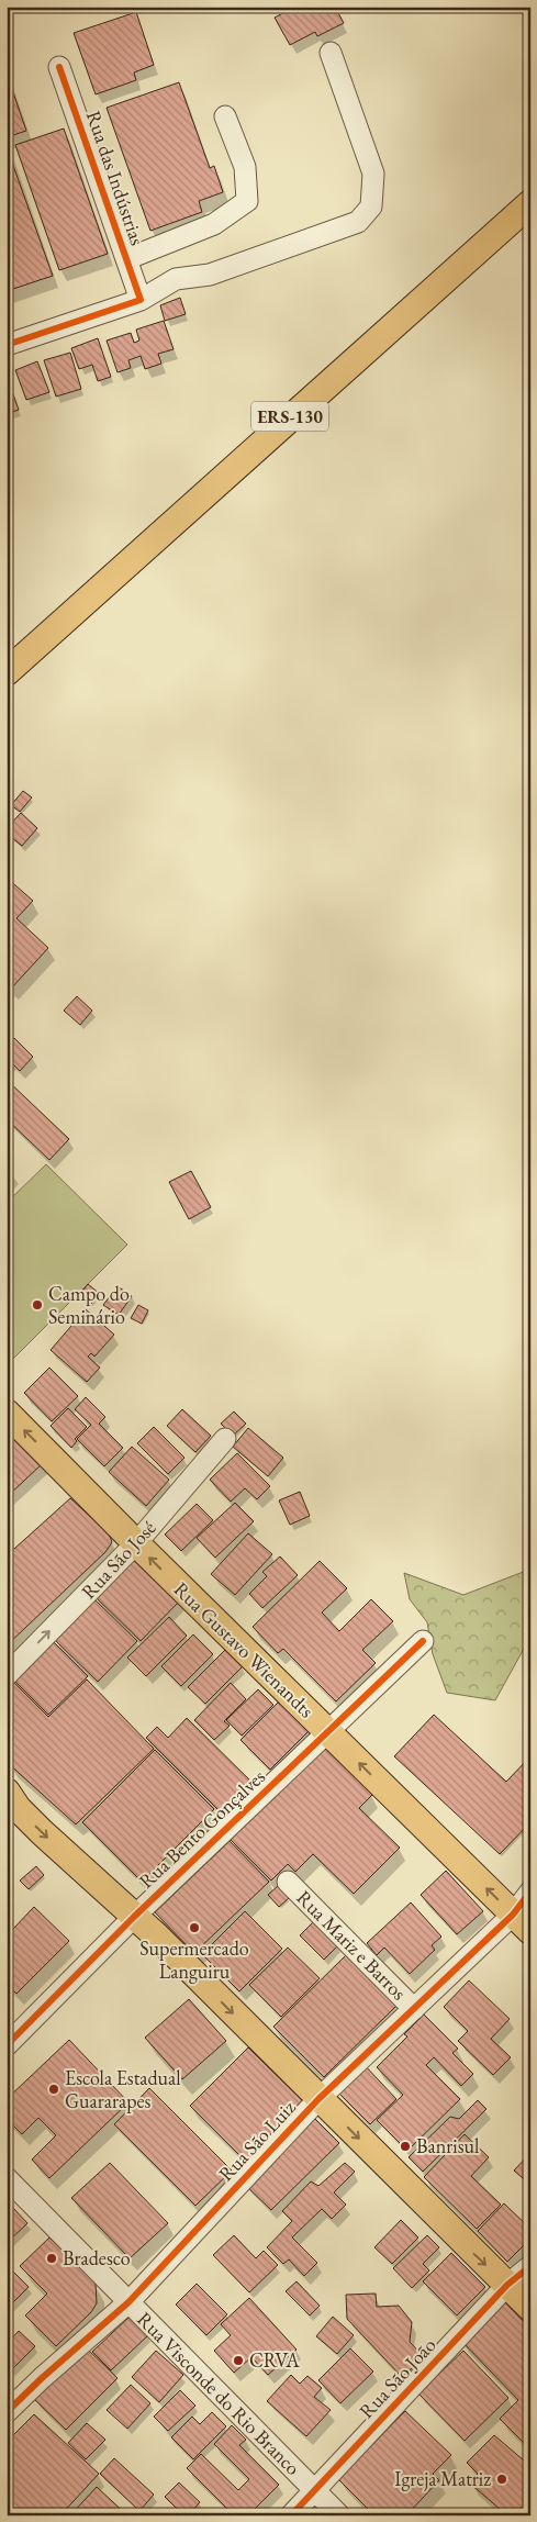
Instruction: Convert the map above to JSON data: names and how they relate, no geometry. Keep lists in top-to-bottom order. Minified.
{"streets":{"main road":["ERS-130","Rua Gustavo Wienandts"],"street":["Rua das Indústrias","Rua São José","Rua Bento Gonçalves","Rua Mariz e Barros","Rua São Luiz","Rua São João","Rua Visconde do Rio Branco"]},"crossings":[["Rua São José","Rua Gustavo Wienandts"],["Rua Gustavo Wienandts","Rua Bento Gonçalves"],["Rua Gustavo Wienandts","Rua São Luiz"],["Rua Mariz e Barros","Rua São Luiz"],["Rua São Luiz","Rua Visconde do Rio Branco"],["Rua São João","Rua Visconde do Rio Branco"]],"one_way":["Rua São José","Rua Gustavo Wienandts"],"places":["Campo do Seminário","Supermercado Languiru","Escola Estadual Guararapes","Banrisul","Bradesco","CRVA","Igreja Matriz"]}
